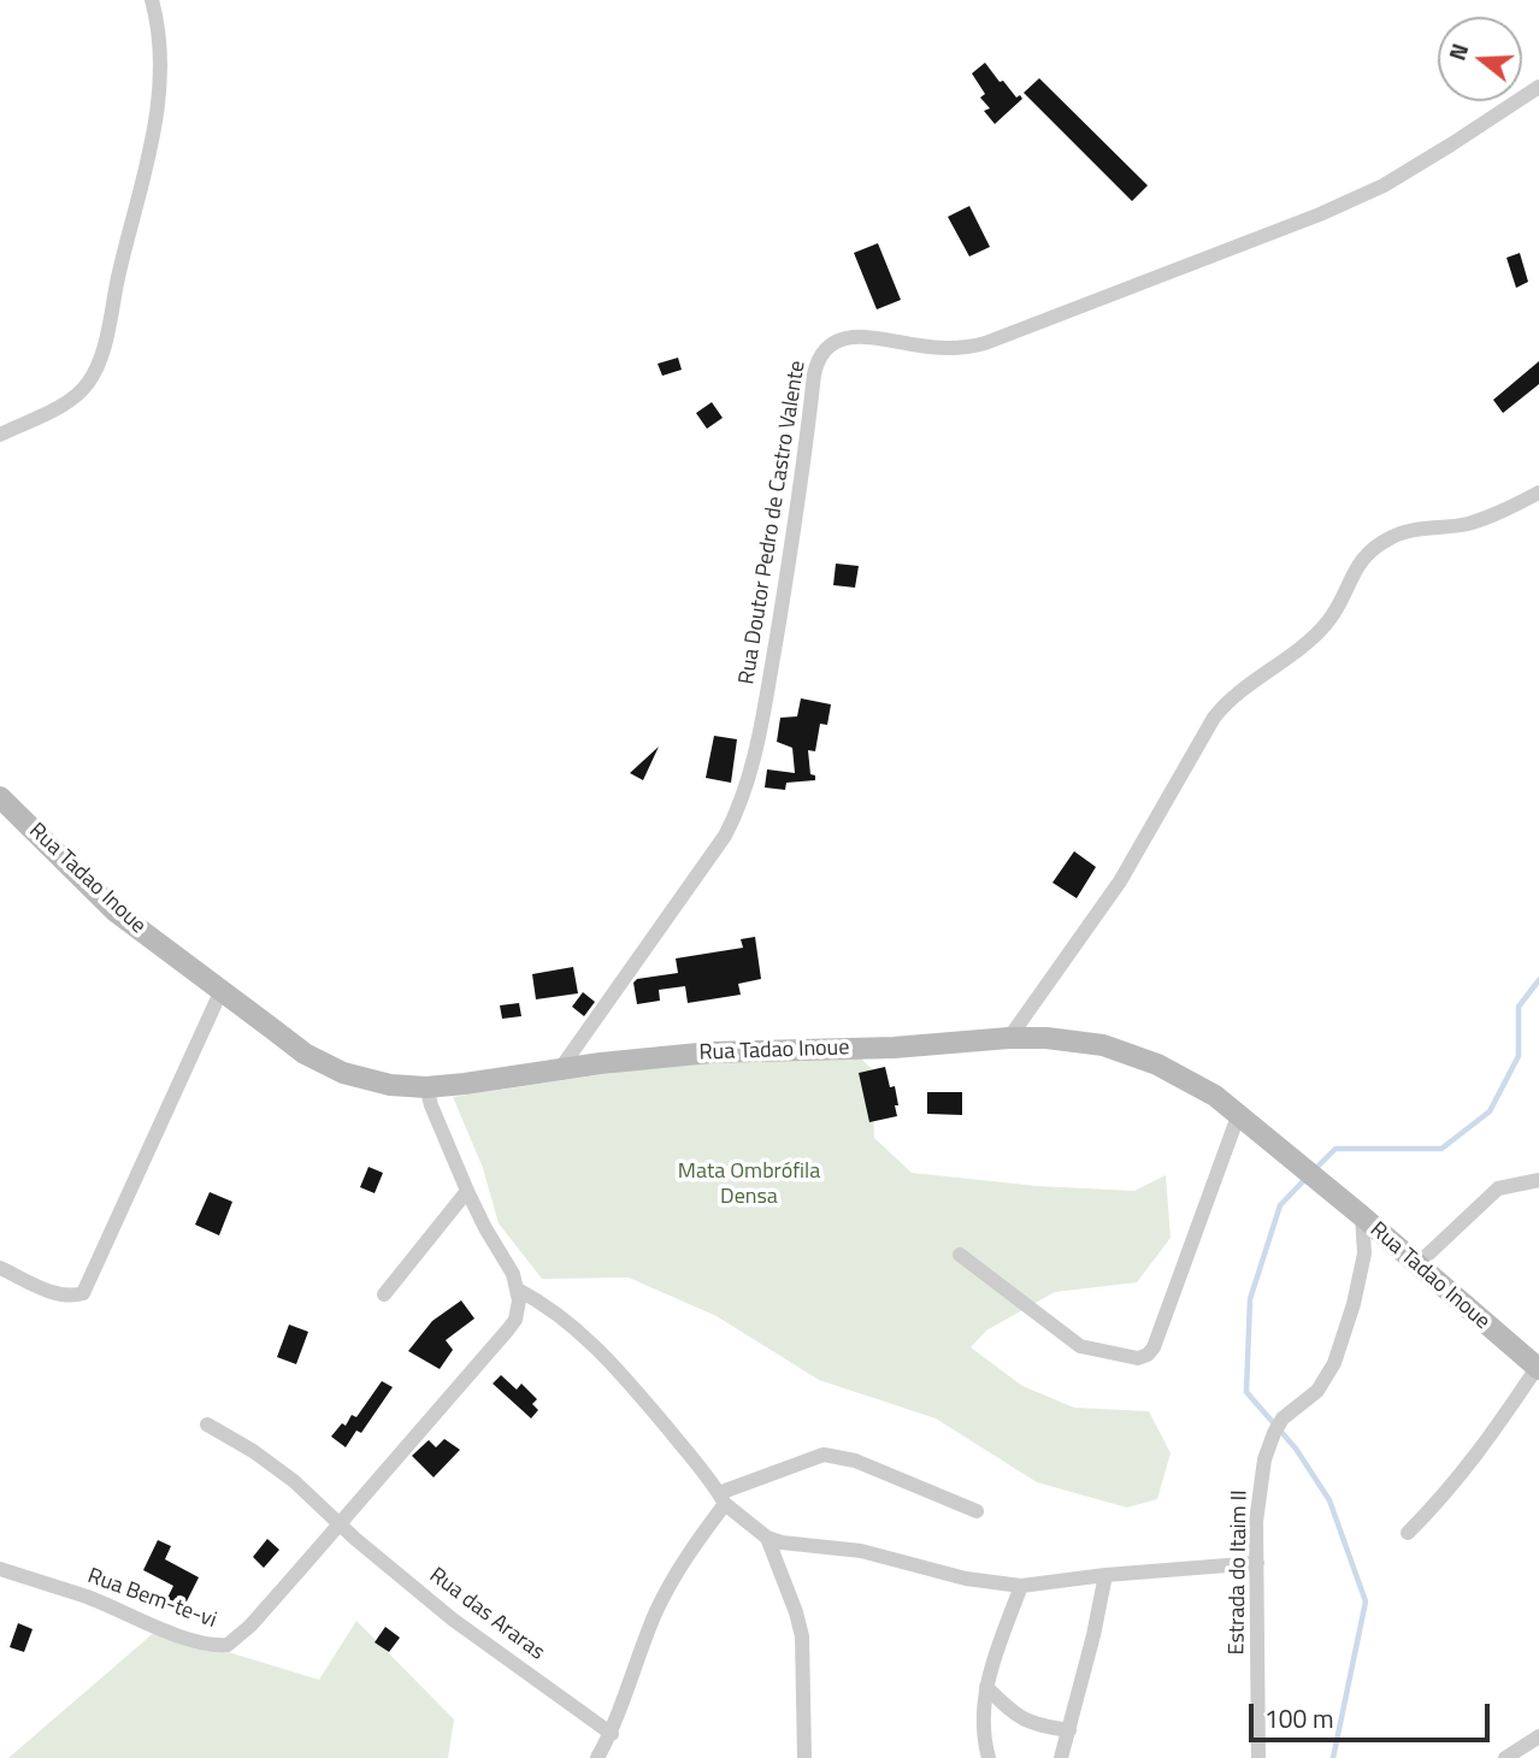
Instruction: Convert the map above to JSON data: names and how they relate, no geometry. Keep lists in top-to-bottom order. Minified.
{"streets":{"street":["Rua Doutor Pedro de Castro Valente","Rua Tadao Inoue","Estrada do Itaim II","Rua Bem-te-vi","Rua das Araras"]},"crossings":[["Rua Doutor Pedro de Castro Valente","Rua Tadao Inoue"],["Rua Tadao Inoue","Estrada do Itaim II"],["Rua Bem-te-vi","Rua das Araras"]],"parks":["Mata Ombrófila Densa"],"scale_bar":"100 m","north":"left"}
